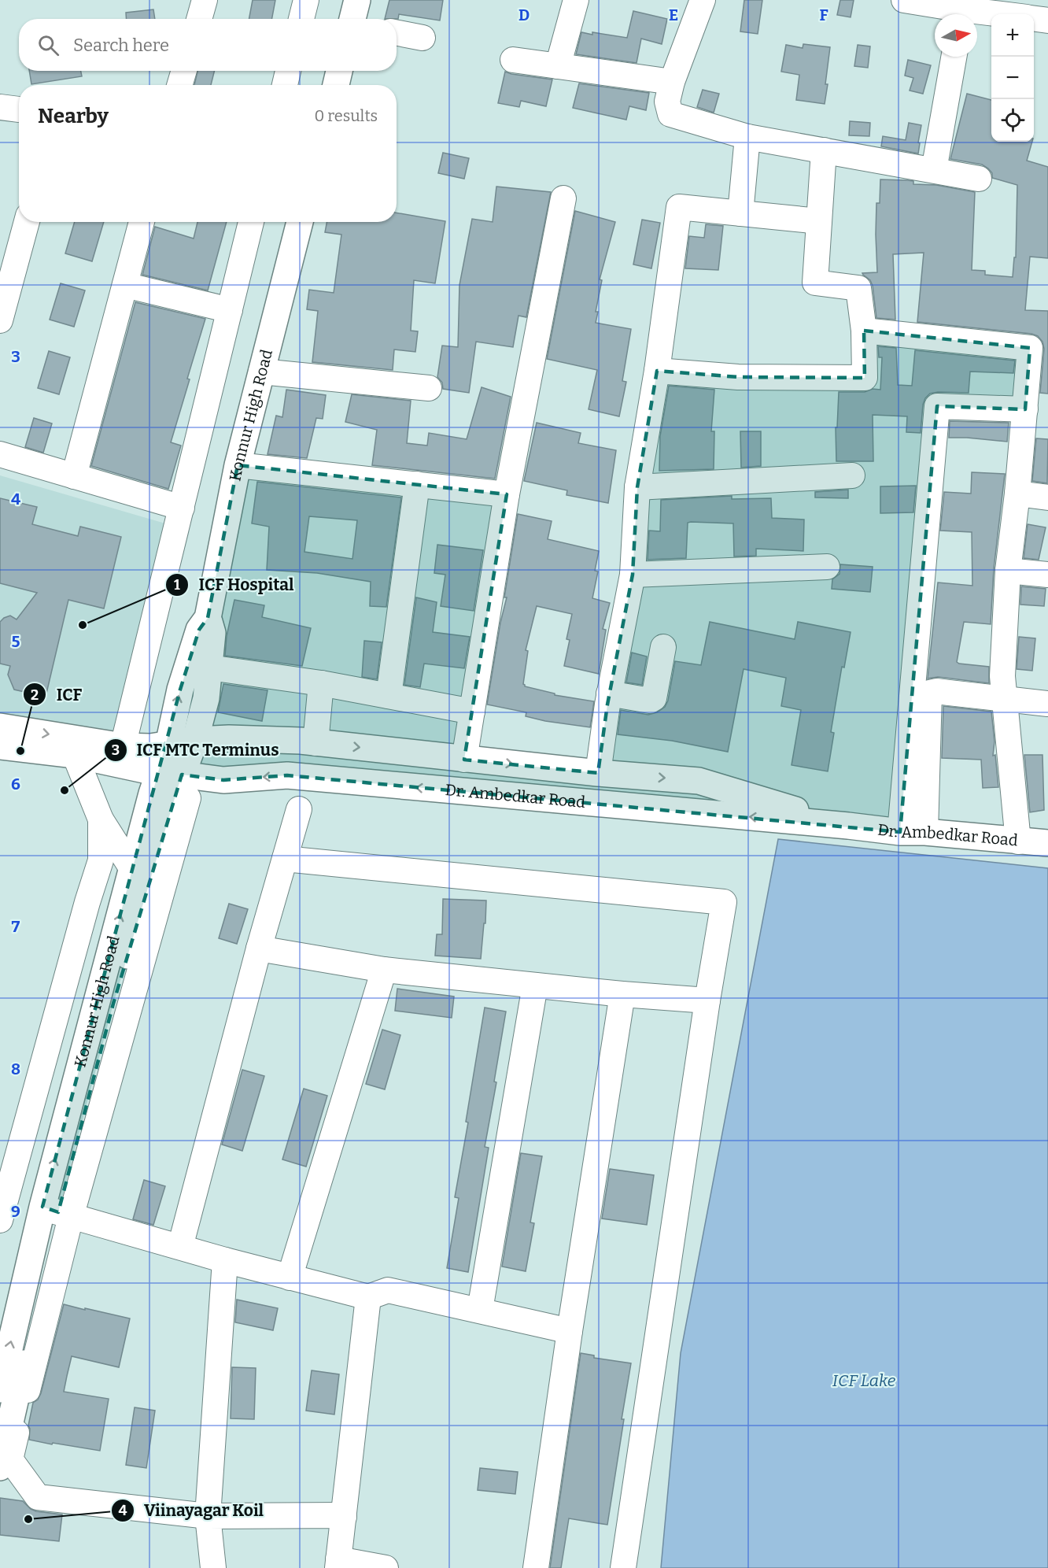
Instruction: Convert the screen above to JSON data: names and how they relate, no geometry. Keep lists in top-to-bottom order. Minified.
{"streets":{"main road":["Konnur High Road","Dr. Ambedkar Road"]},"crossings":[["Konnur High Road","Dr. Ambedkar Road"]],"water":["ICF Lake"],"places":["ICF Hospital","ICF","ICF MTC Terminus","Viinayagar Koil"],"north":"right","page":{"map_buttons":["+","−"],"search":"Search here","heading":["Nearby","0 results"]},"grid":{"columns":["D","E","F"],"rows":["3","4","5","6","7","8","9"]}}
